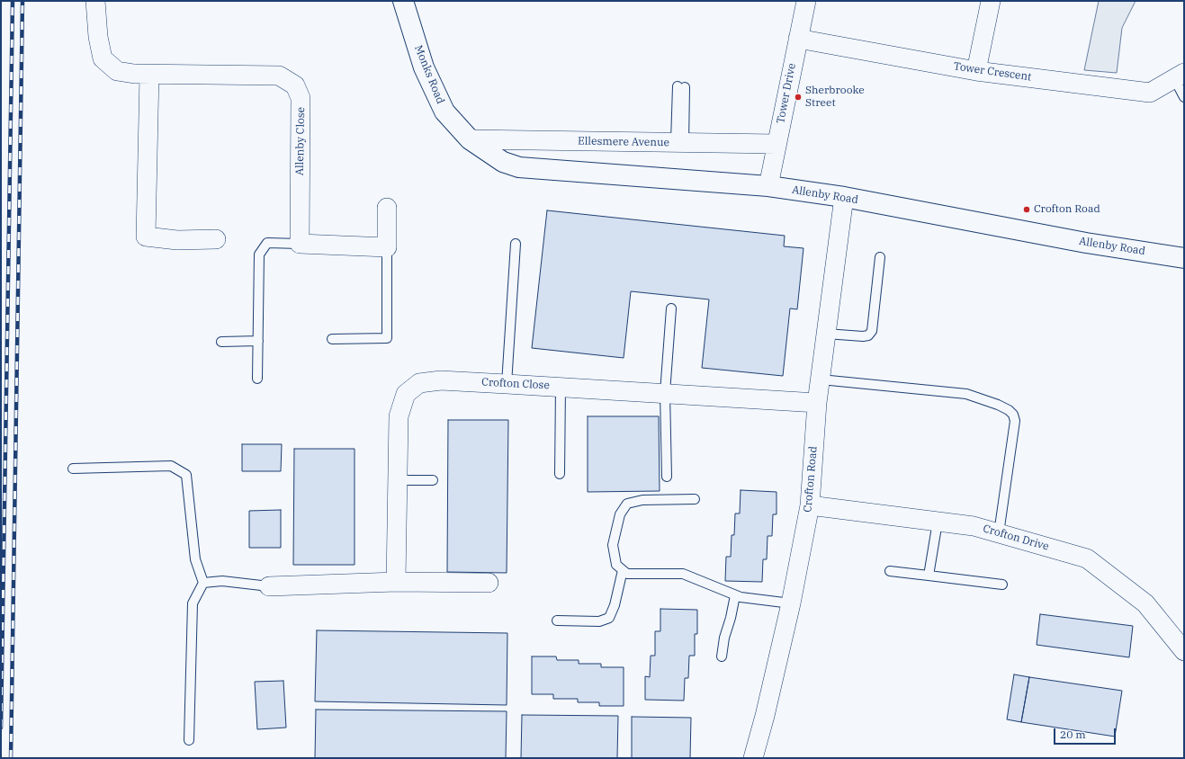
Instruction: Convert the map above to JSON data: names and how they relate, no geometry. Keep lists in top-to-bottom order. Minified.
{"streets":{"main road":["Monks Road","Allenby Road"],"street":["Tower Crescent","Tower Drive","Allenby Close","Ellesmere Avenue","Crofton Close","Crofton Road","Crofton Drive"]},"crossings":[["Tower Crescent","Tower Drive"],["Monks Road","Ellesmere Avenue"],["Monks Road","Allenby Road"],["Tower Drive","Ellesmere Avenue"],["Tower Drive","Allenby Road"],["Ellesmere Avenue","Allenby Road"],["Allenby Road","Crofton Road"],["Crofton Close","Crofton Road"],["Crofton Road","Crofton Drive"]],"places":["Sherbrooke Street","Crofton Road"],"scale_bar":"20 m"}
